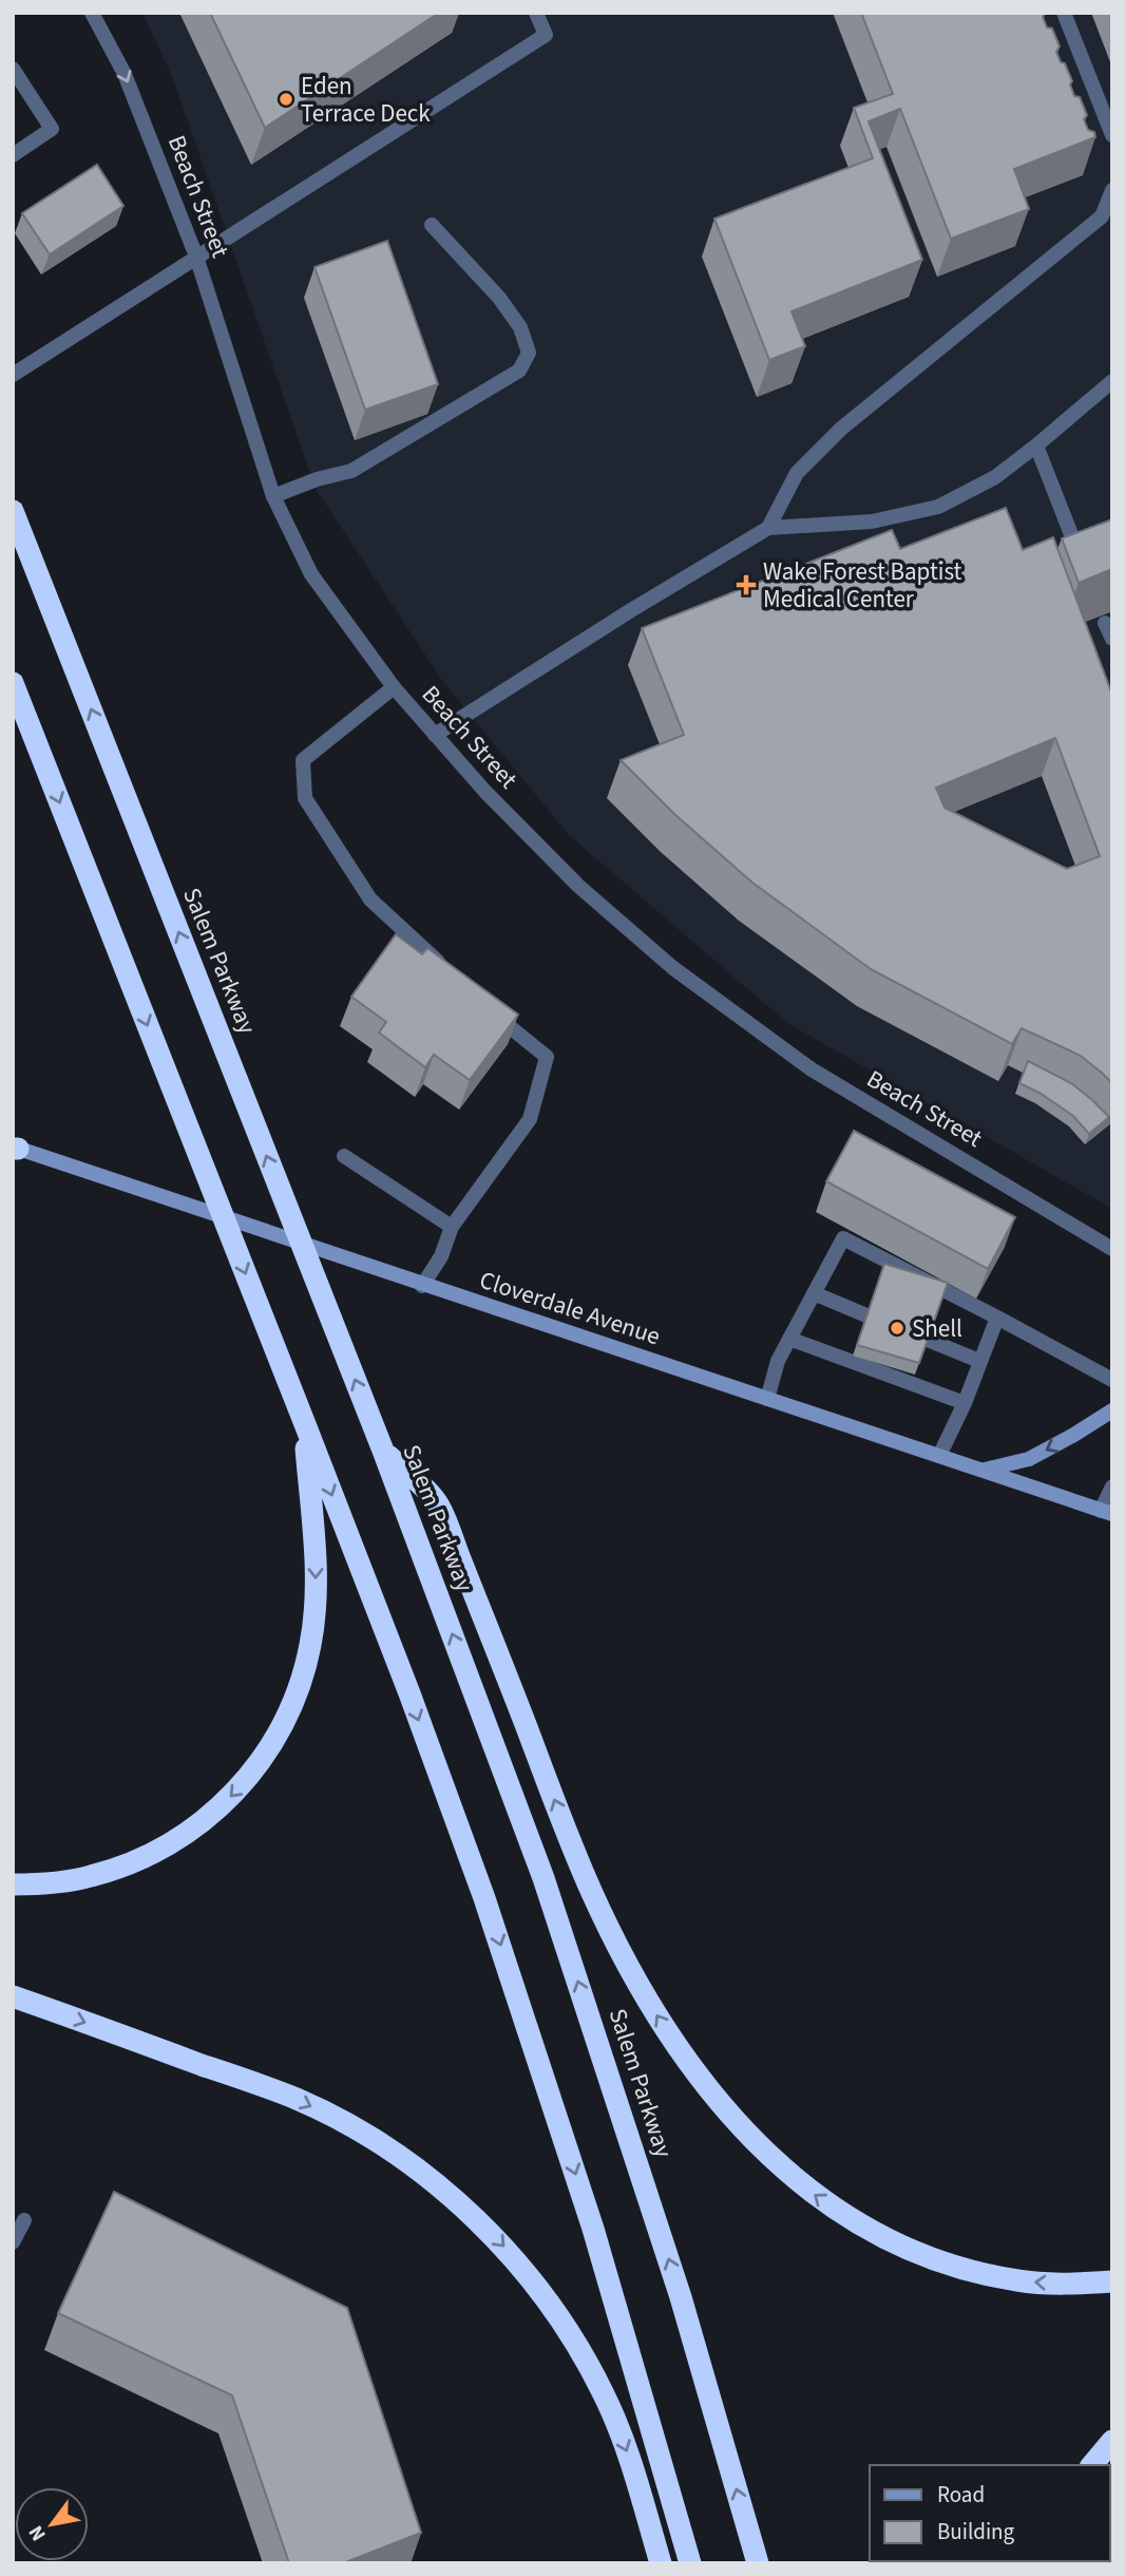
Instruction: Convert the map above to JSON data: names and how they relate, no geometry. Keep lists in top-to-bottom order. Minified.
{"streets":{"highway":["Salem Parkway"],"main road":["Cloverdale Avenue"],"street":["Beach Street"]},"places":{"other":["Eden Terrace Deck","Shell"],"health":["Wake Forest Baptist Medical Center"]},"legend":["Road","Building"],"north":"bottom left"}
